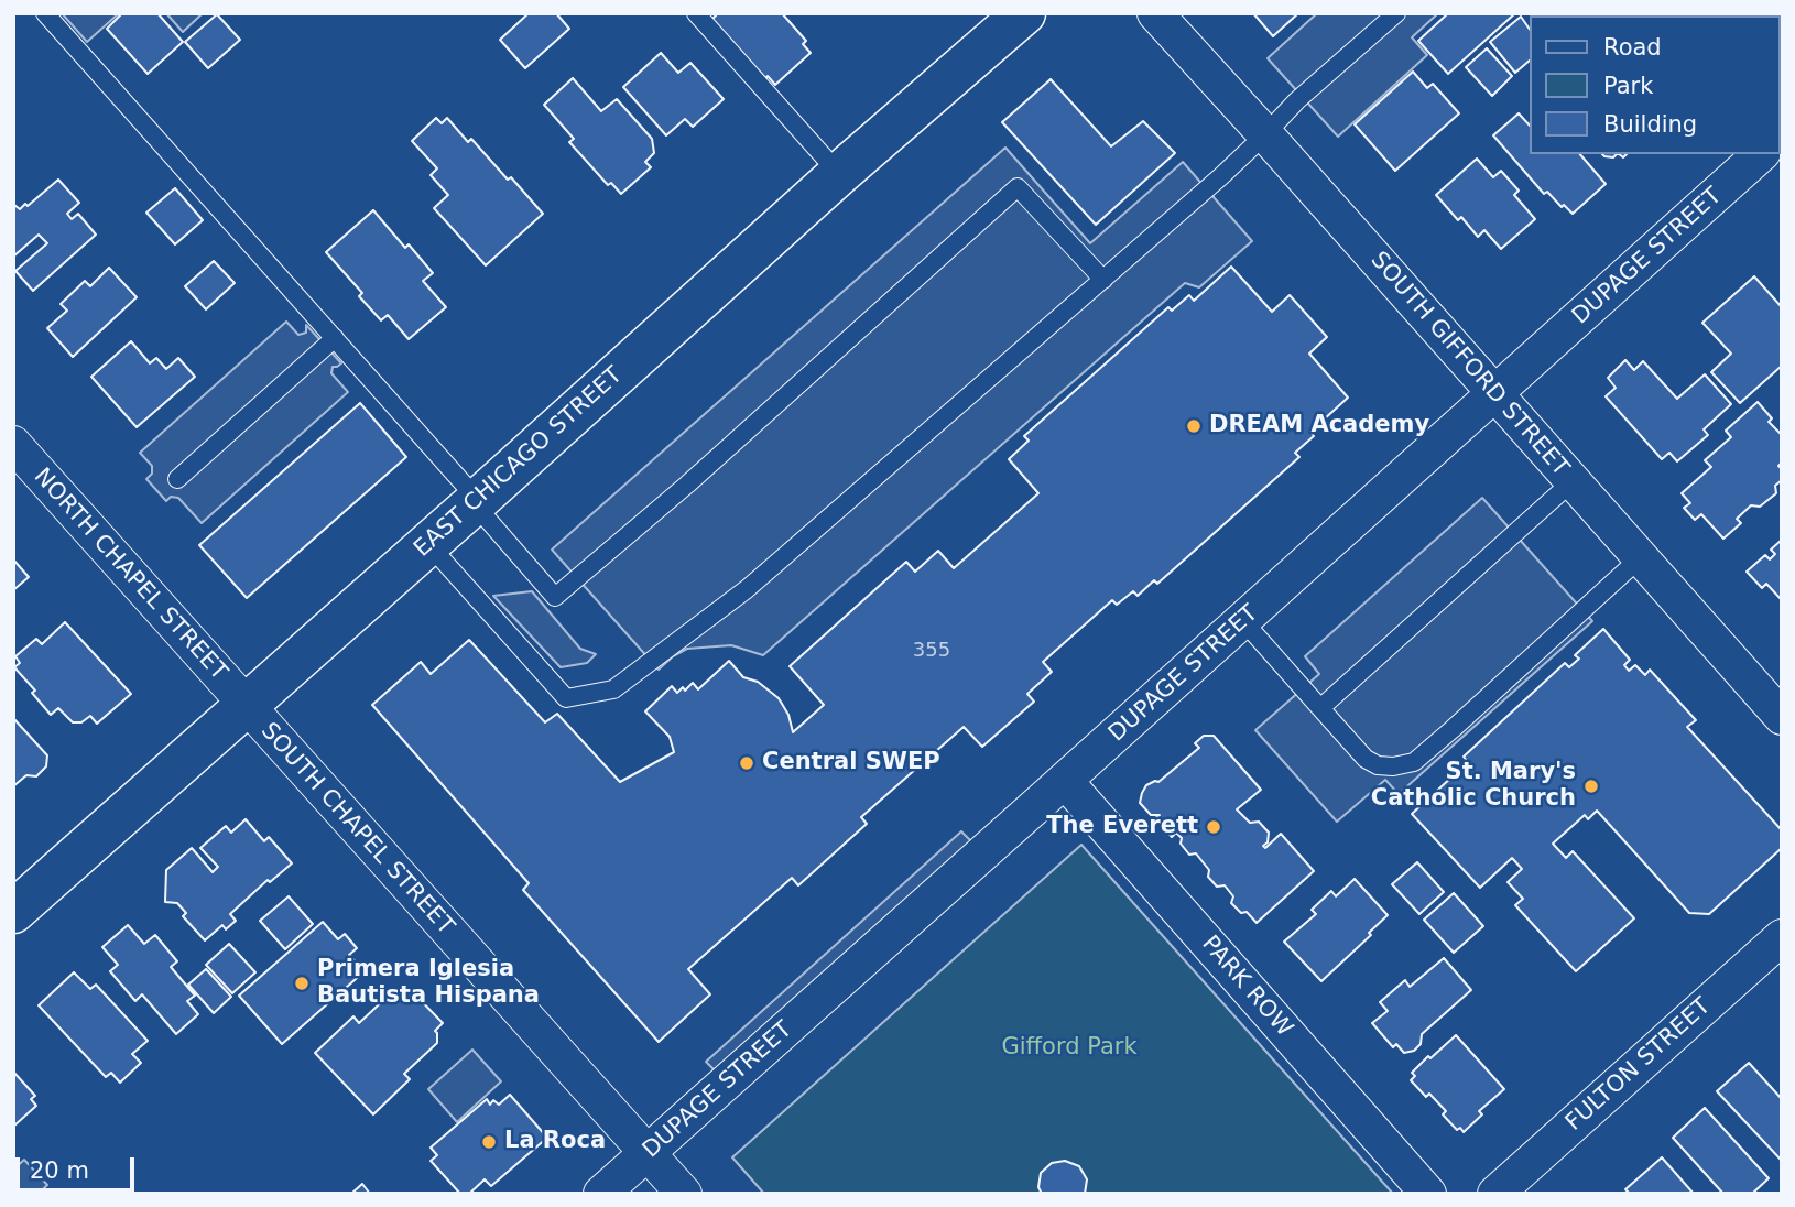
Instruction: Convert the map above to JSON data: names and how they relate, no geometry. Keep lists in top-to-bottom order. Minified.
{"streets":{"street":["DUPAGE STREET","SOUTH GIFFORD STREET","EAST CHICAGO STREET","NORTH CHAPEL STREET","SOUTH CHAPEL STREET","PARK ROW","FULTON STREET"]},"crossings":[["DUPAGE STREET","SOUTH GIFFORD STREET"],["DUPAGE STREET","SOUTH CHAPEL STREET"],["DUPAGE STREET","PARK ROW"],["EAST CHICAGO STREET","NORTH CHAPEL STREET"],["EAST CHICAGO STREET","SOUTH CHAPEL STREET"],["NORTH CHAPEL STREET","SOUTH CHAPEL STREET"]],"parks":["Gifford Park"],"places":["DREAM Academy","Central SWEP","St. Mary's Catholic Church","The Everett","Primera Iglesia Bautista Hispana","La Roca"],"house_numbers":["355"],"legend":["Road","Park","Building"],"scale_bar":"20 m"}
